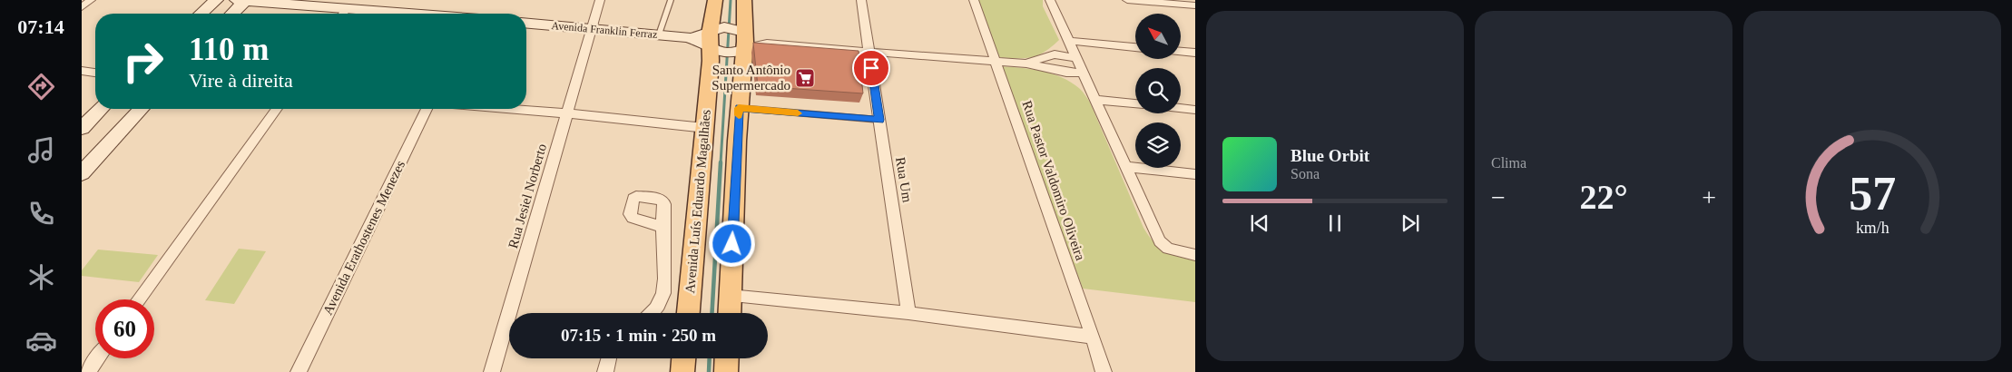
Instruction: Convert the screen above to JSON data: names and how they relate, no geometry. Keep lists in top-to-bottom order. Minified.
{"streets":{"main road":["Avenida Luís Eduardo Magalhães"],"street":["Avenida Franklin Ferraz","Rua Um","Rua Pastor Valdomiro Oliveira","Rua Jesiel Norberto","Avenida Erathostenes Menezes"]},"crossings":[["Avenida Franklin Ferraz","Rua Jesiel Norberto"],["Avenida Franklin Ferraz","Avenida Luís Eduardo Magalhães"]],"places":{"supermarket":["Santo Antônio Supermercado"]},"north":"top left","page":{"tabs":"07:14","tile":"Clima","turn":["110 m","Vire à direita"],"song":["Blue Orbit","Sona"],"heat":["−","22°","+"],"limit":"60","trip":"07:15 · 1 min · 250 m","gauge":["57","km/h"]}}
